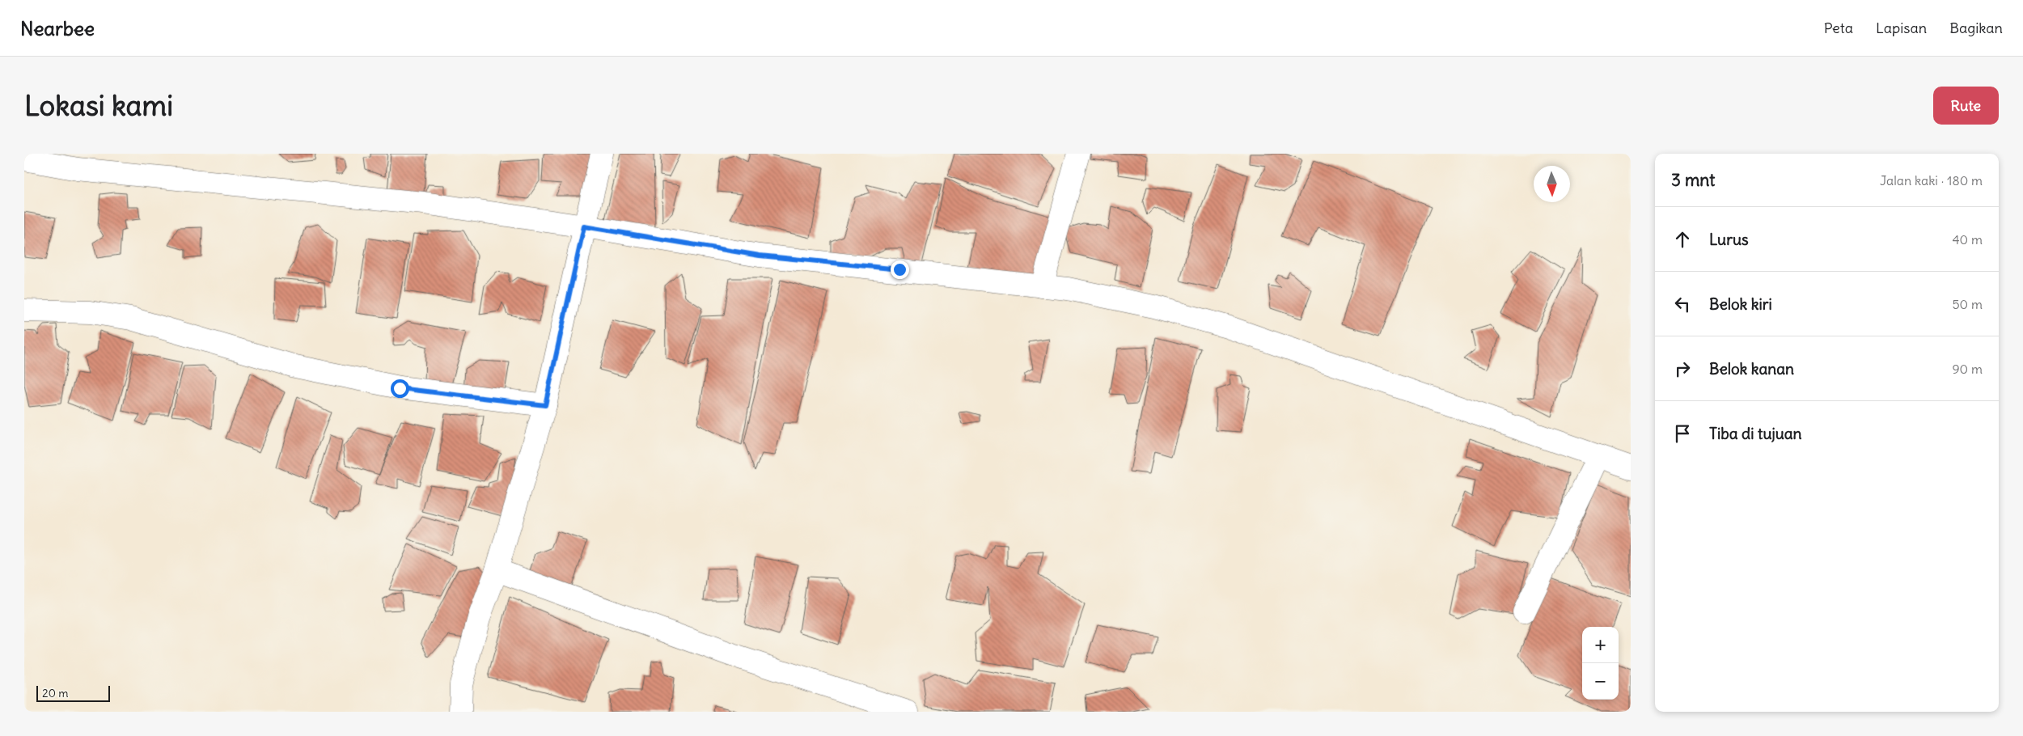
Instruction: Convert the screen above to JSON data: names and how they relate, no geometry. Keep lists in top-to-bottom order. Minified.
{"scale_bar":"20 m","north":"bottom","page":{"header":"Nearbee","nav":["Peta","Lapisan","Bagikan"],"buttons":"Rute","title":"Lokasi kami","heading":["3 mnt","Jalan kaki · 180 m"],"list":[["Lurus","40 m"],["Belok kiri","50 m"],["Belok kanan","90 m"],"Tiba di tujuan"],"map_buttons":["+","−"],"scale":"20 m"}}
